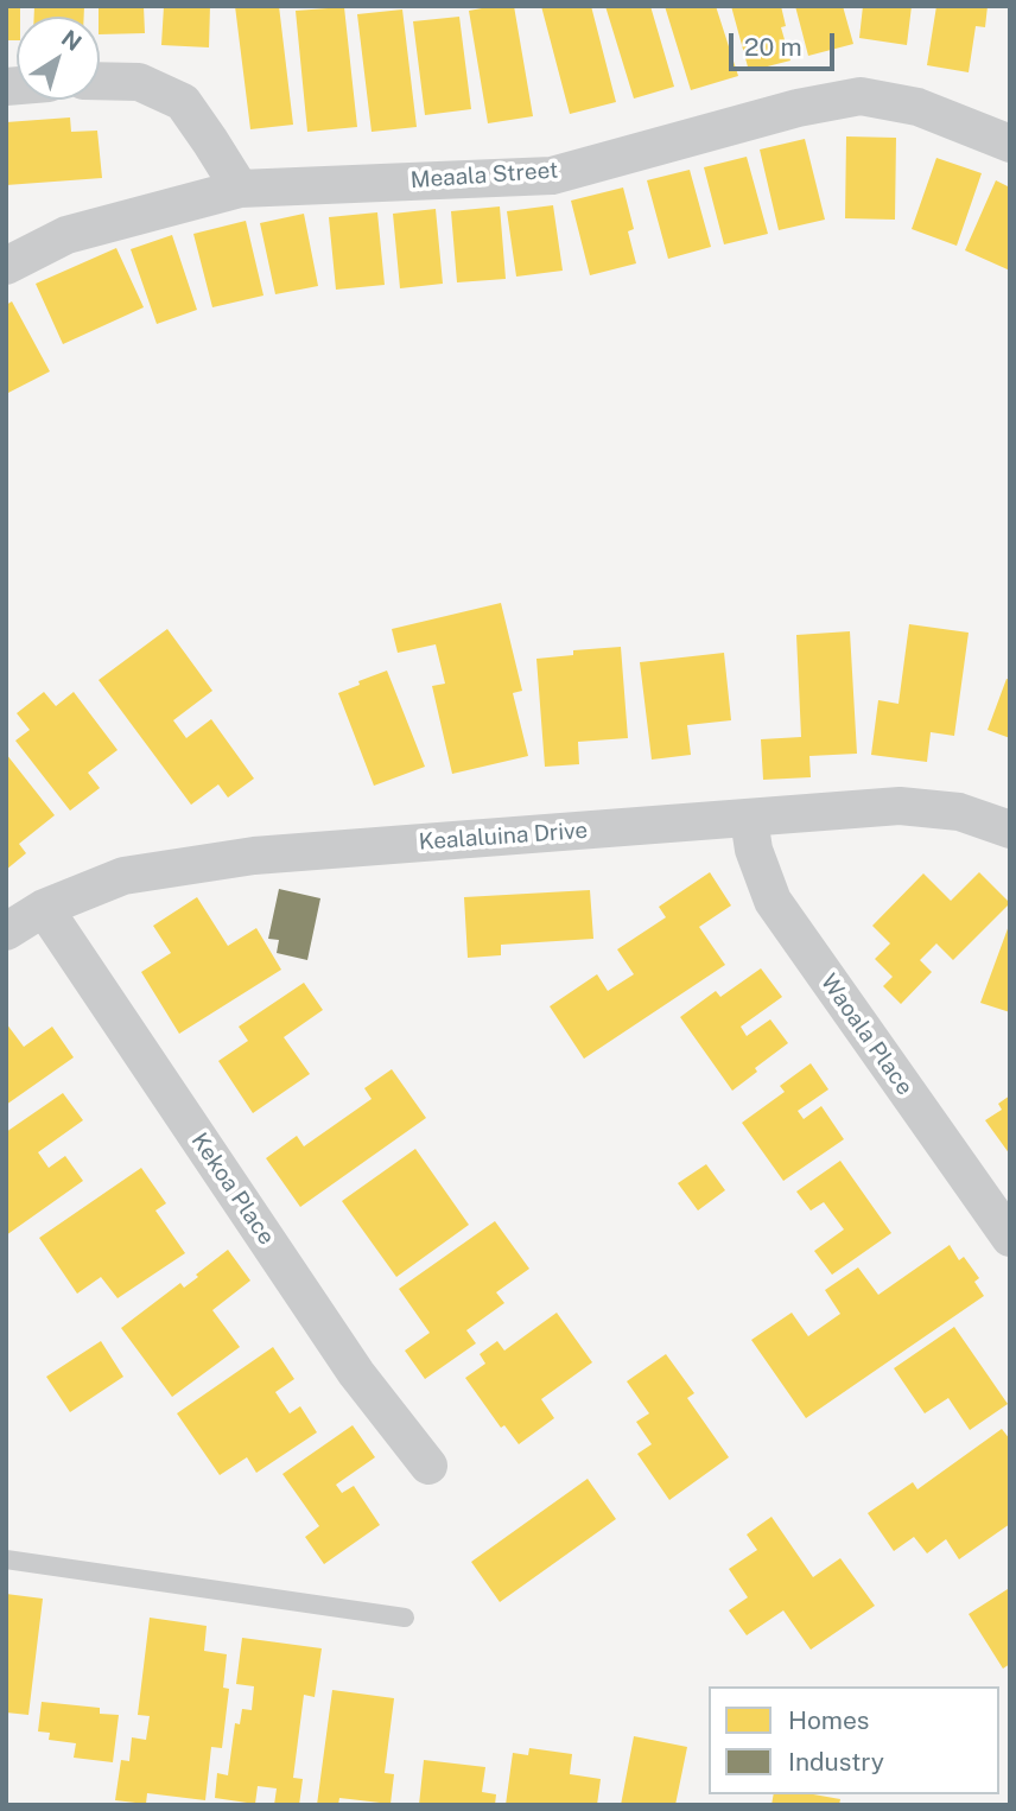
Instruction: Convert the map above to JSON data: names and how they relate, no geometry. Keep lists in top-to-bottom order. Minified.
{"streets":{"street":["Meaala Street","Kealaluina Drive","Waoala Place","Kekoa Place"]},"crossings":[["Kealaluina Drive","Waoala Place"],["Kealaluina Drive","Kekoa Place"]],"legend":["Homes","Industry"],"scale_bar":"20 m","north":"top right"}
